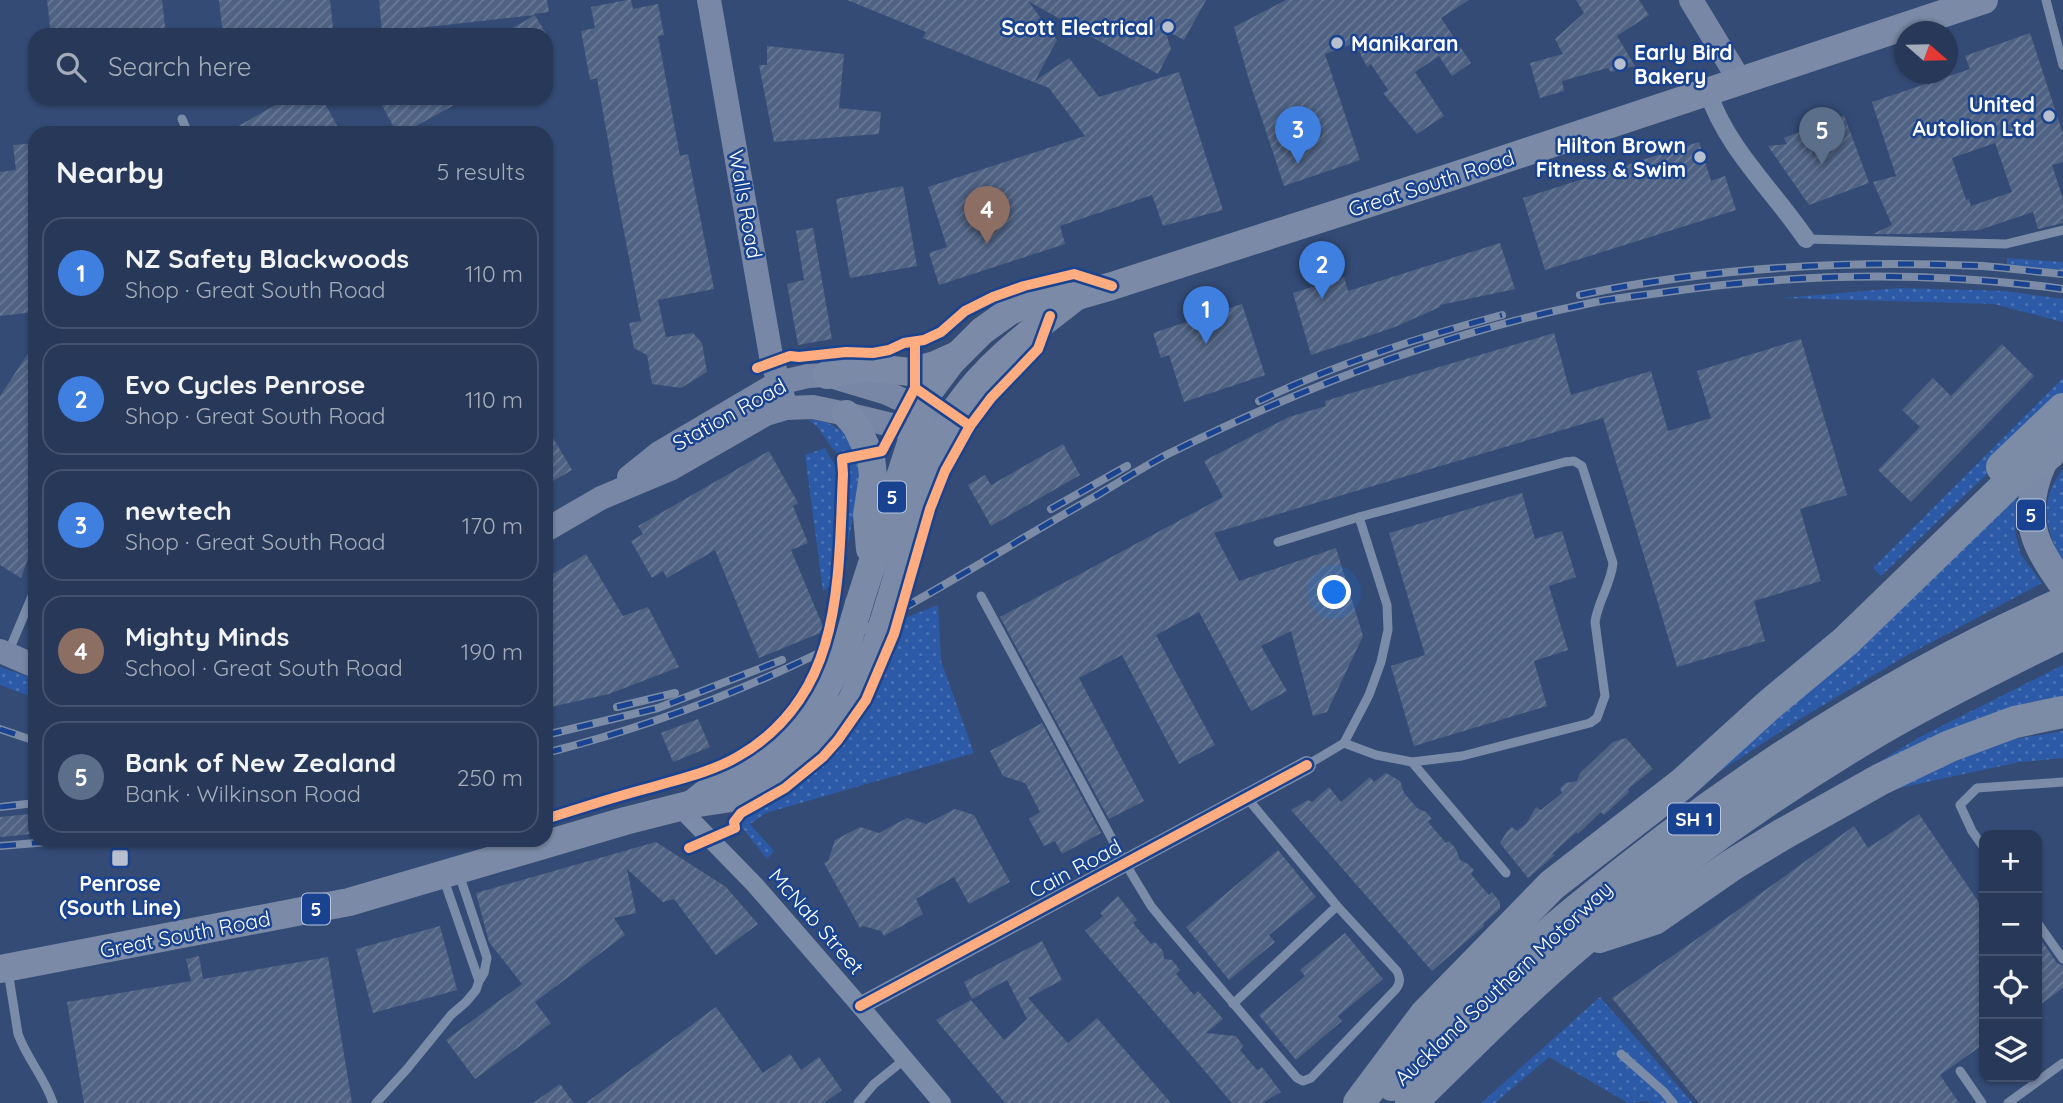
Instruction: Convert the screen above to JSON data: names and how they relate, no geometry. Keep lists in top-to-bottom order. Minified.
{"streets":{"highway":["SH 1","Auckland Southern Motorway"],"main road":["Great South Road","Walls Road","Station Road","5"],"street":["Cain Road","McNab Street"]},"crossings":[["Great South Road","Station Road"],["Great South Road","McNab Street"],["Walls Road","Station Road"],["Cain Road","McNab Street"]],"places":{"other":["Scott Electrical","Manikaran","Early Bird Bakery","United Autolion Ltd","Hilton Brown Fitness & Swim"],"transit":["Penrose (South Line)"]},"north":"right","page":{"search":"Search here","pins":["3","5","4","2","1"],"heading":["Nearby","5 results"],"list":[{"mark":"1","name":"NZ Safety Blackwoods","note":"Shop · Great South Road","value":"110 m"},{"mark":"2","name":"Evo Cycles Penrose","note":"Shop · Great South Road","value":"110 m"},{"mark":"3","name":"newtech","note":"Shop · Great South Road","value":"170 m"},{"mark":"4","name":"Mighty Minds","note":"School · Great South Road","value":"190 m"},{"mark":"5","name":"Bank of New Zealand","note":"Bank · Wilkinson Road","value":"250 m"}],"map_buttons":["+","−"]}}
